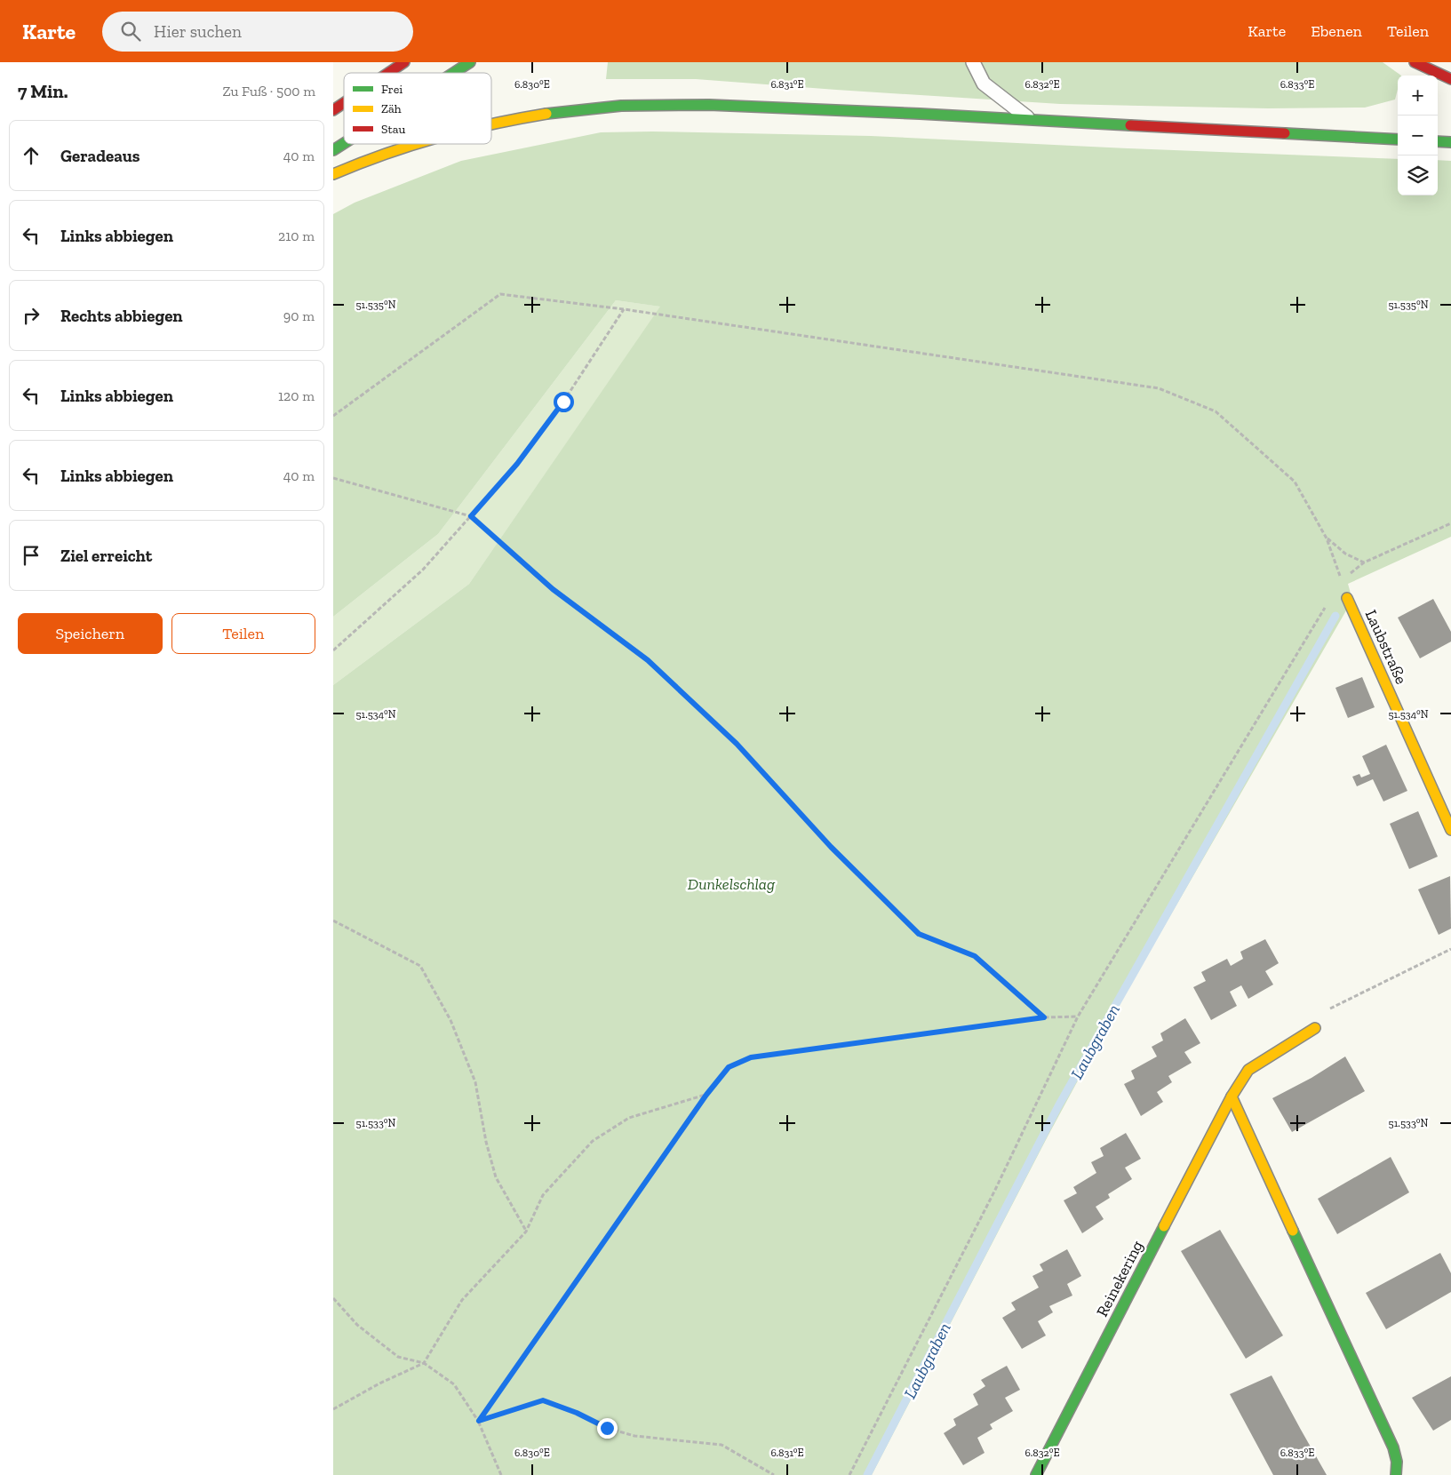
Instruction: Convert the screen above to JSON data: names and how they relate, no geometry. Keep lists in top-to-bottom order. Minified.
{"streets":{"main road":["Laubstraße","Reinekering"]},"water":["Laubgraben"],"parks":["Dunkelschlag"],"legend":["Frei","Zäh","Stau"],"page":{"header":"Karte","search":"Hier suchen","nav":["Karte","Ebenen","Teilen"],"heading":["7 Min.","Zu Fuß · 500 m"],"map_buttons":["+","−"],"list":[["Geradeaus","40 m"],["Links abbiegen","210 m"],["Rechts abbiegen","90 m"],["Links abbiegen","120 m"],["Links abbiegen","40 m"],"Ziel erreicht"],"buttons":["Speichern","Teilen"]},"coordinates":["6.830°E","6.831°E","6.832°E","6.833°E","51.535°N","51.534°N","51.533°N"]}
